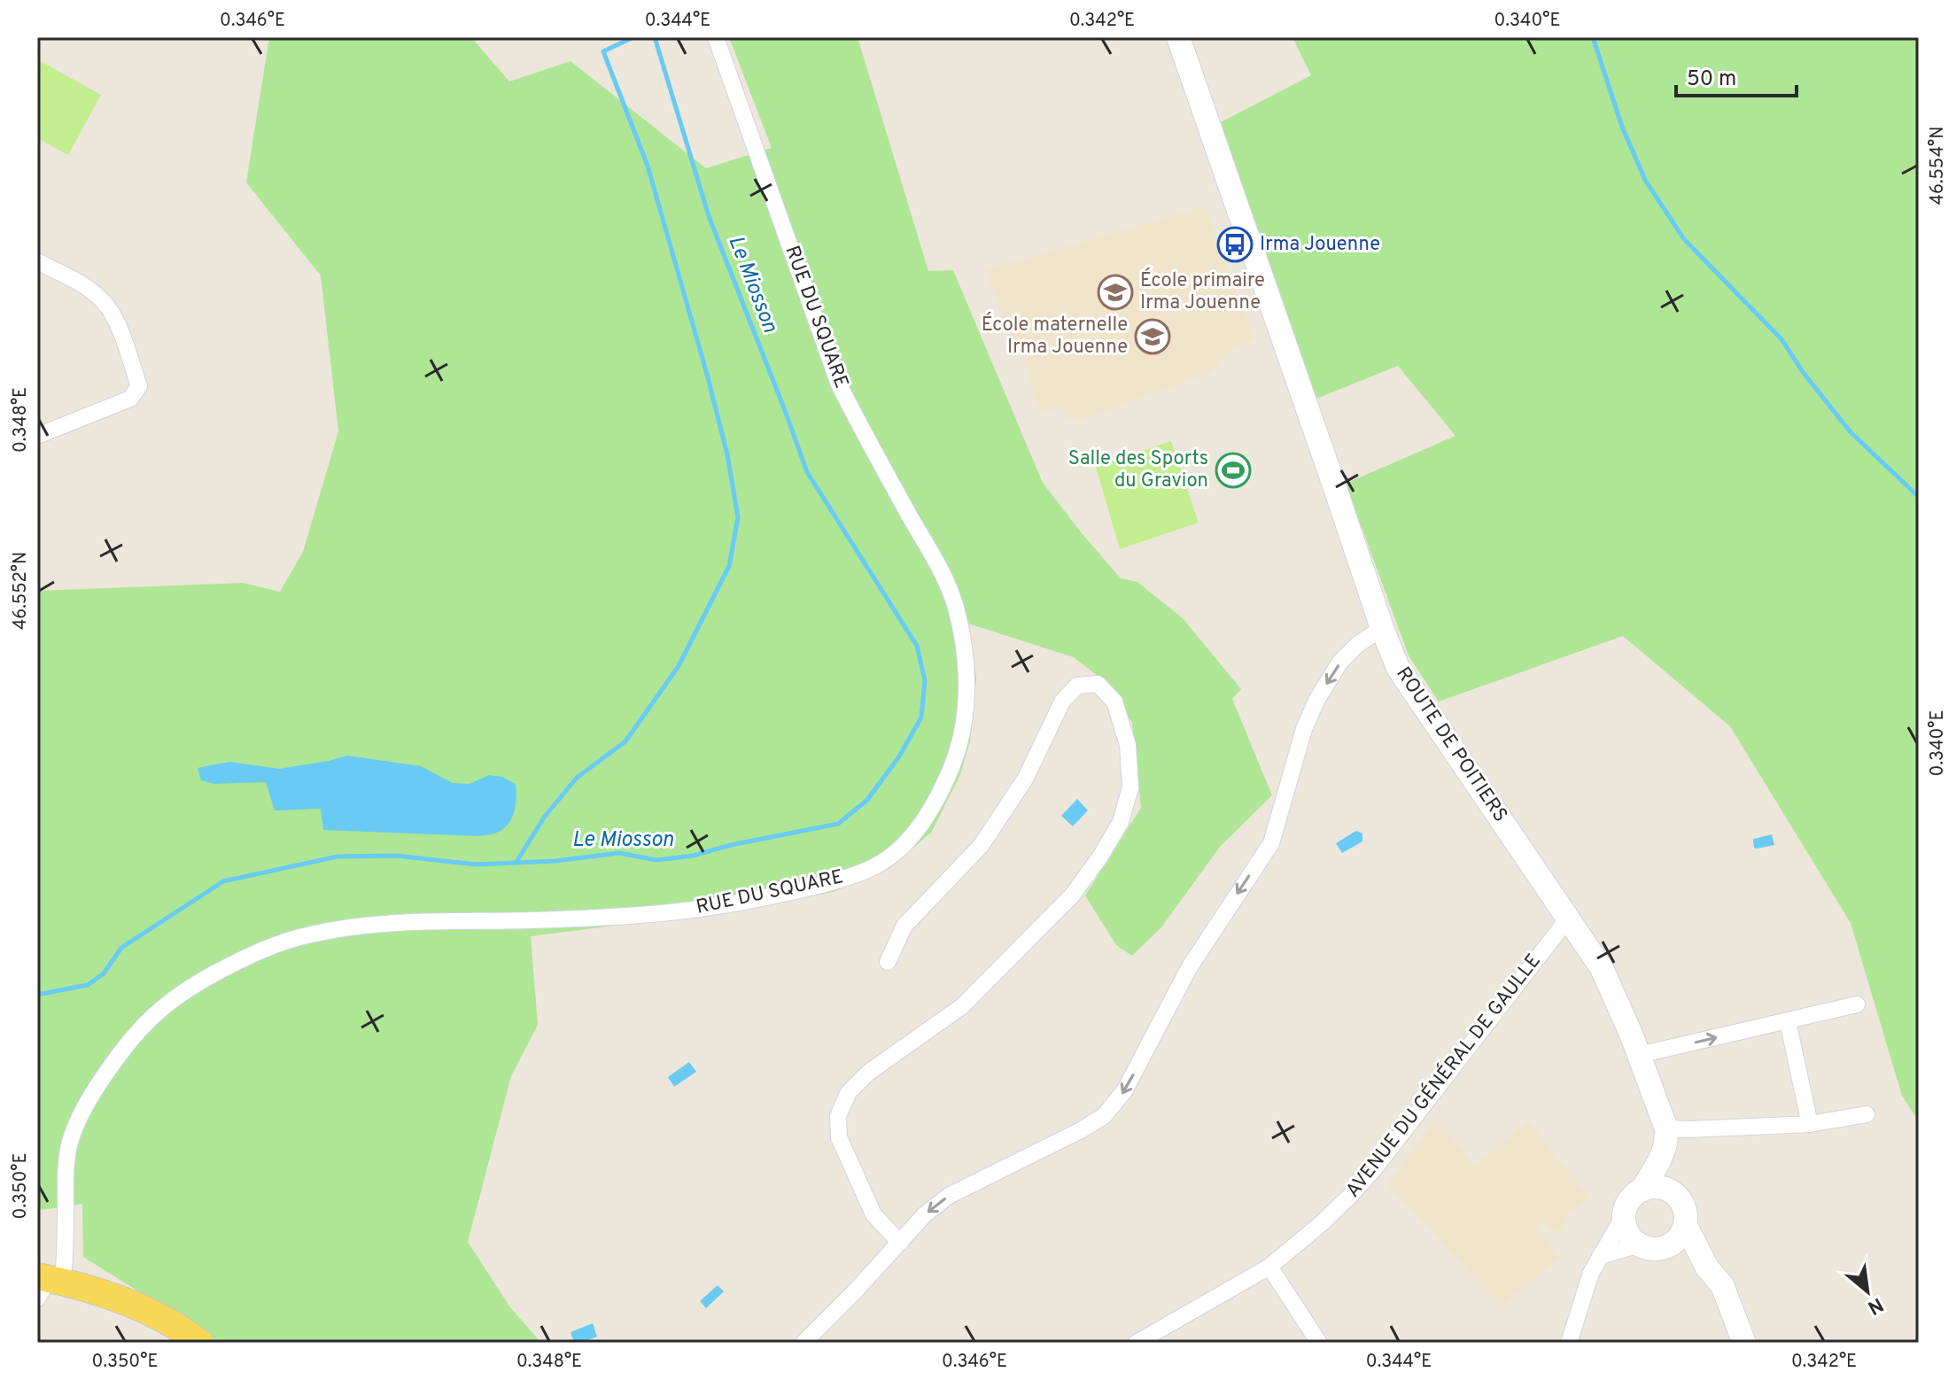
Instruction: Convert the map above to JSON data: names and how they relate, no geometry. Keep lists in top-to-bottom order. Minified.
{"streets":{"street":["RUE DU SQUARE","ROUTE DE POITIERS","AVENUE DU GÉNÉRAL DE GAULLE"]},"crossings":[["ROUTE DE POITIERS","AVENUE DU GÉNÉRAL DE GAULLE"]],"water":["Le Miosson"],"places":{"bus stop":["Irma Jouenne"],"school or university":["École primaire Irma Jouenne","École maternelle Irma Jouenne"],"sports":["Salle des Sports du Gravion"]},"scale_bar":"50 m","north":"bottom right","coordinates":["0.346°E","0.344°E","0.342°E","0.340°E","46.554°N","0.348°E","46.552°N","0.350°E"]}
